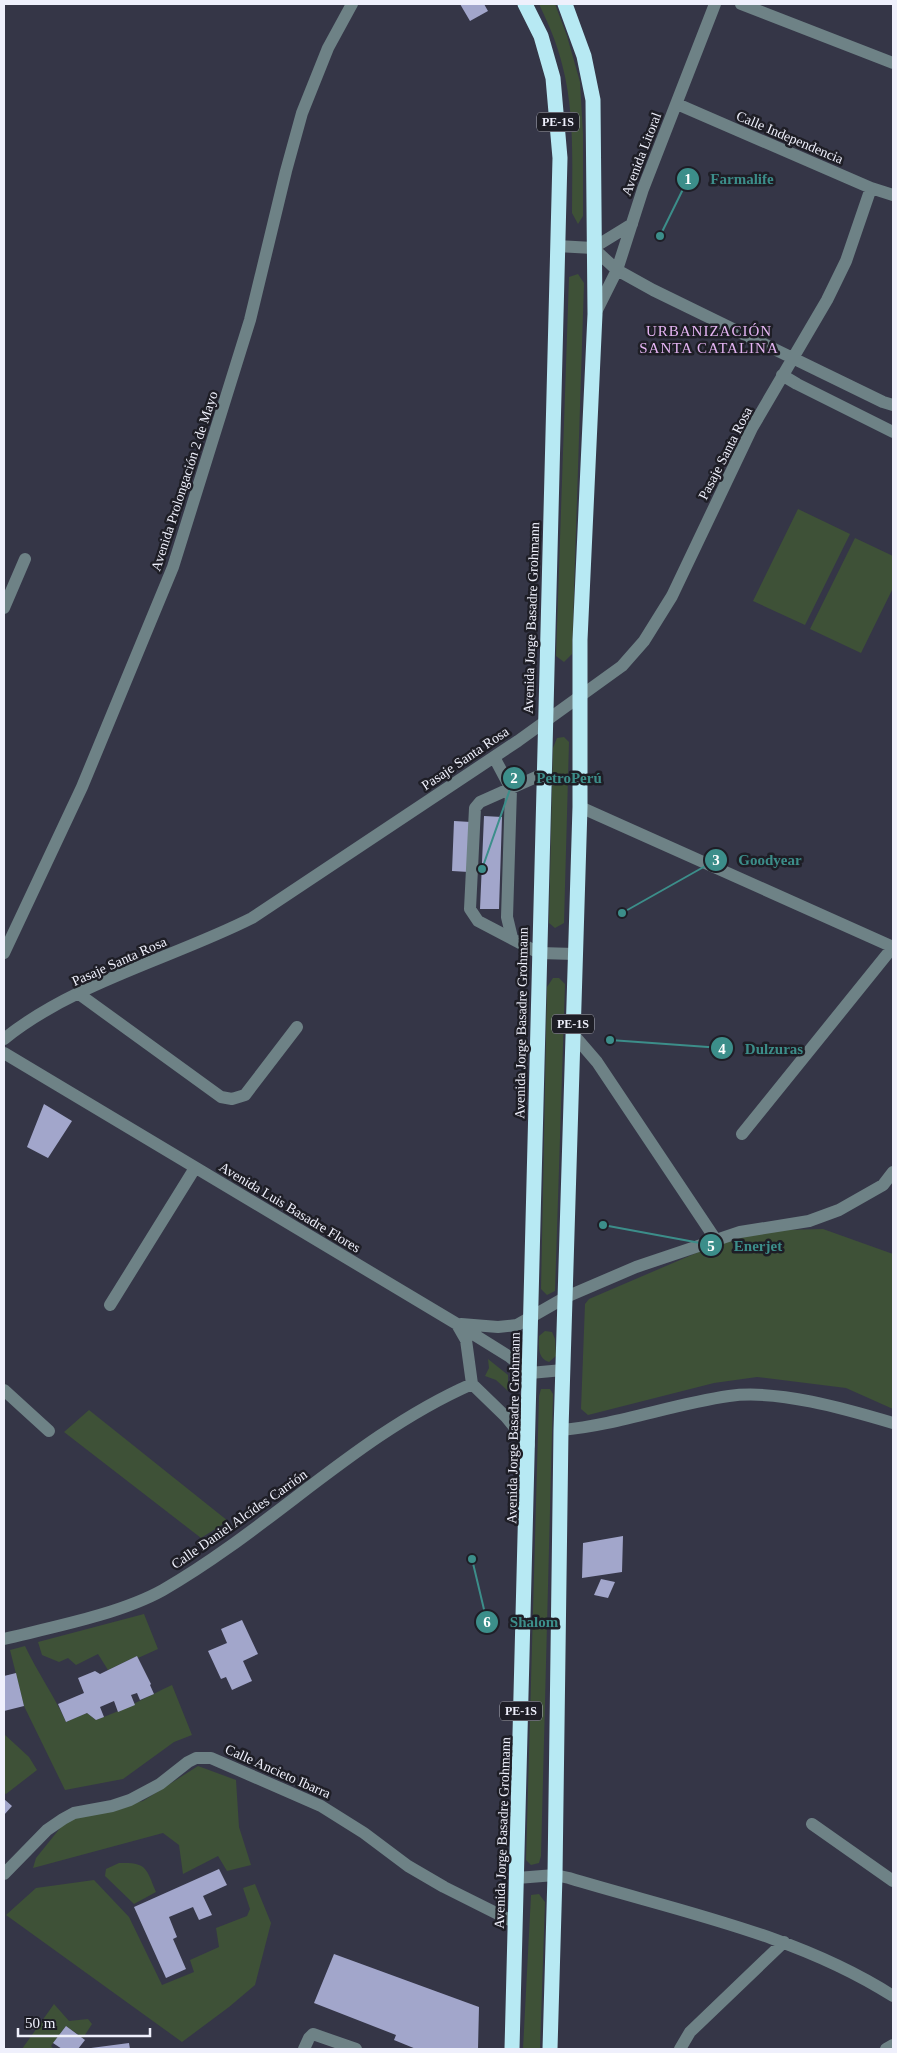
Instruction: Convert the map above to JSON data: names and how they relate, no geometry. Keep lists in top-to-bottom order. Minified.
{"streets":{"highway":["PE-1S","Avenida Jorge Basadre Grohmann"],"street":["Calle Independencia","Avenida Litoral","Pasaje Santa Rosa","Avenida Prolongación 2 de Mayo","Avenida Luis Basadre Flores","Calle Daniel Alcídes Carrión","Calle Ancieto Ibarra"]},"crossings":[["PE-1S","Avenida Litoral"],["PE-1S","Pasaje Santa Rosa"],["Calle Independencia","Avenida Litoral"],["Calle Independencia","Pasaje Santa Rosa"],["Pasaje Santa Rosa","Avenida Jorge Basadre Grohmann"],["Avenida Jorge Basadre Grohmann","Avenida Luis Basadre Flores"],["Avenida Jorge Basadre Grohmann","Calle Ancieto Ibarra"]],"districts":["URBANIZACIÓN SANTA CATALINA"],"places":["Farmalife","PetroPerú","Goodyear","Dulzuras","Enerjet","Shalom"],"scale_bar":"50 m"}
